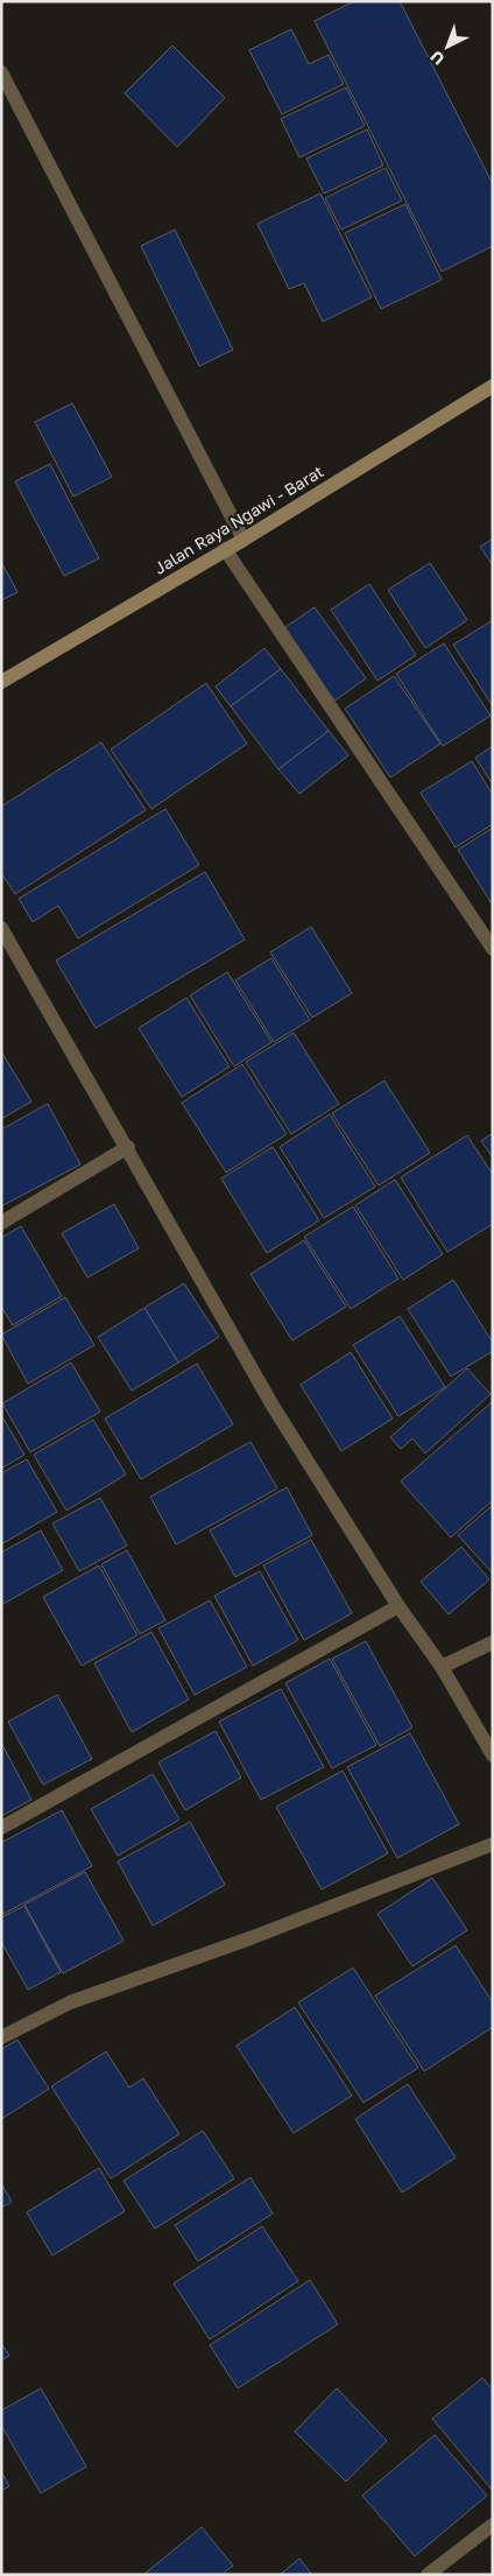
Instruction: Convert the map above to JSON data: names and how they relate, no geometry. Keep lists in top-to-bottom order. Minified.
{"streets":{"main road":["Jalan Raya Ngawi - Barat"]},"north":"bottom left"}
